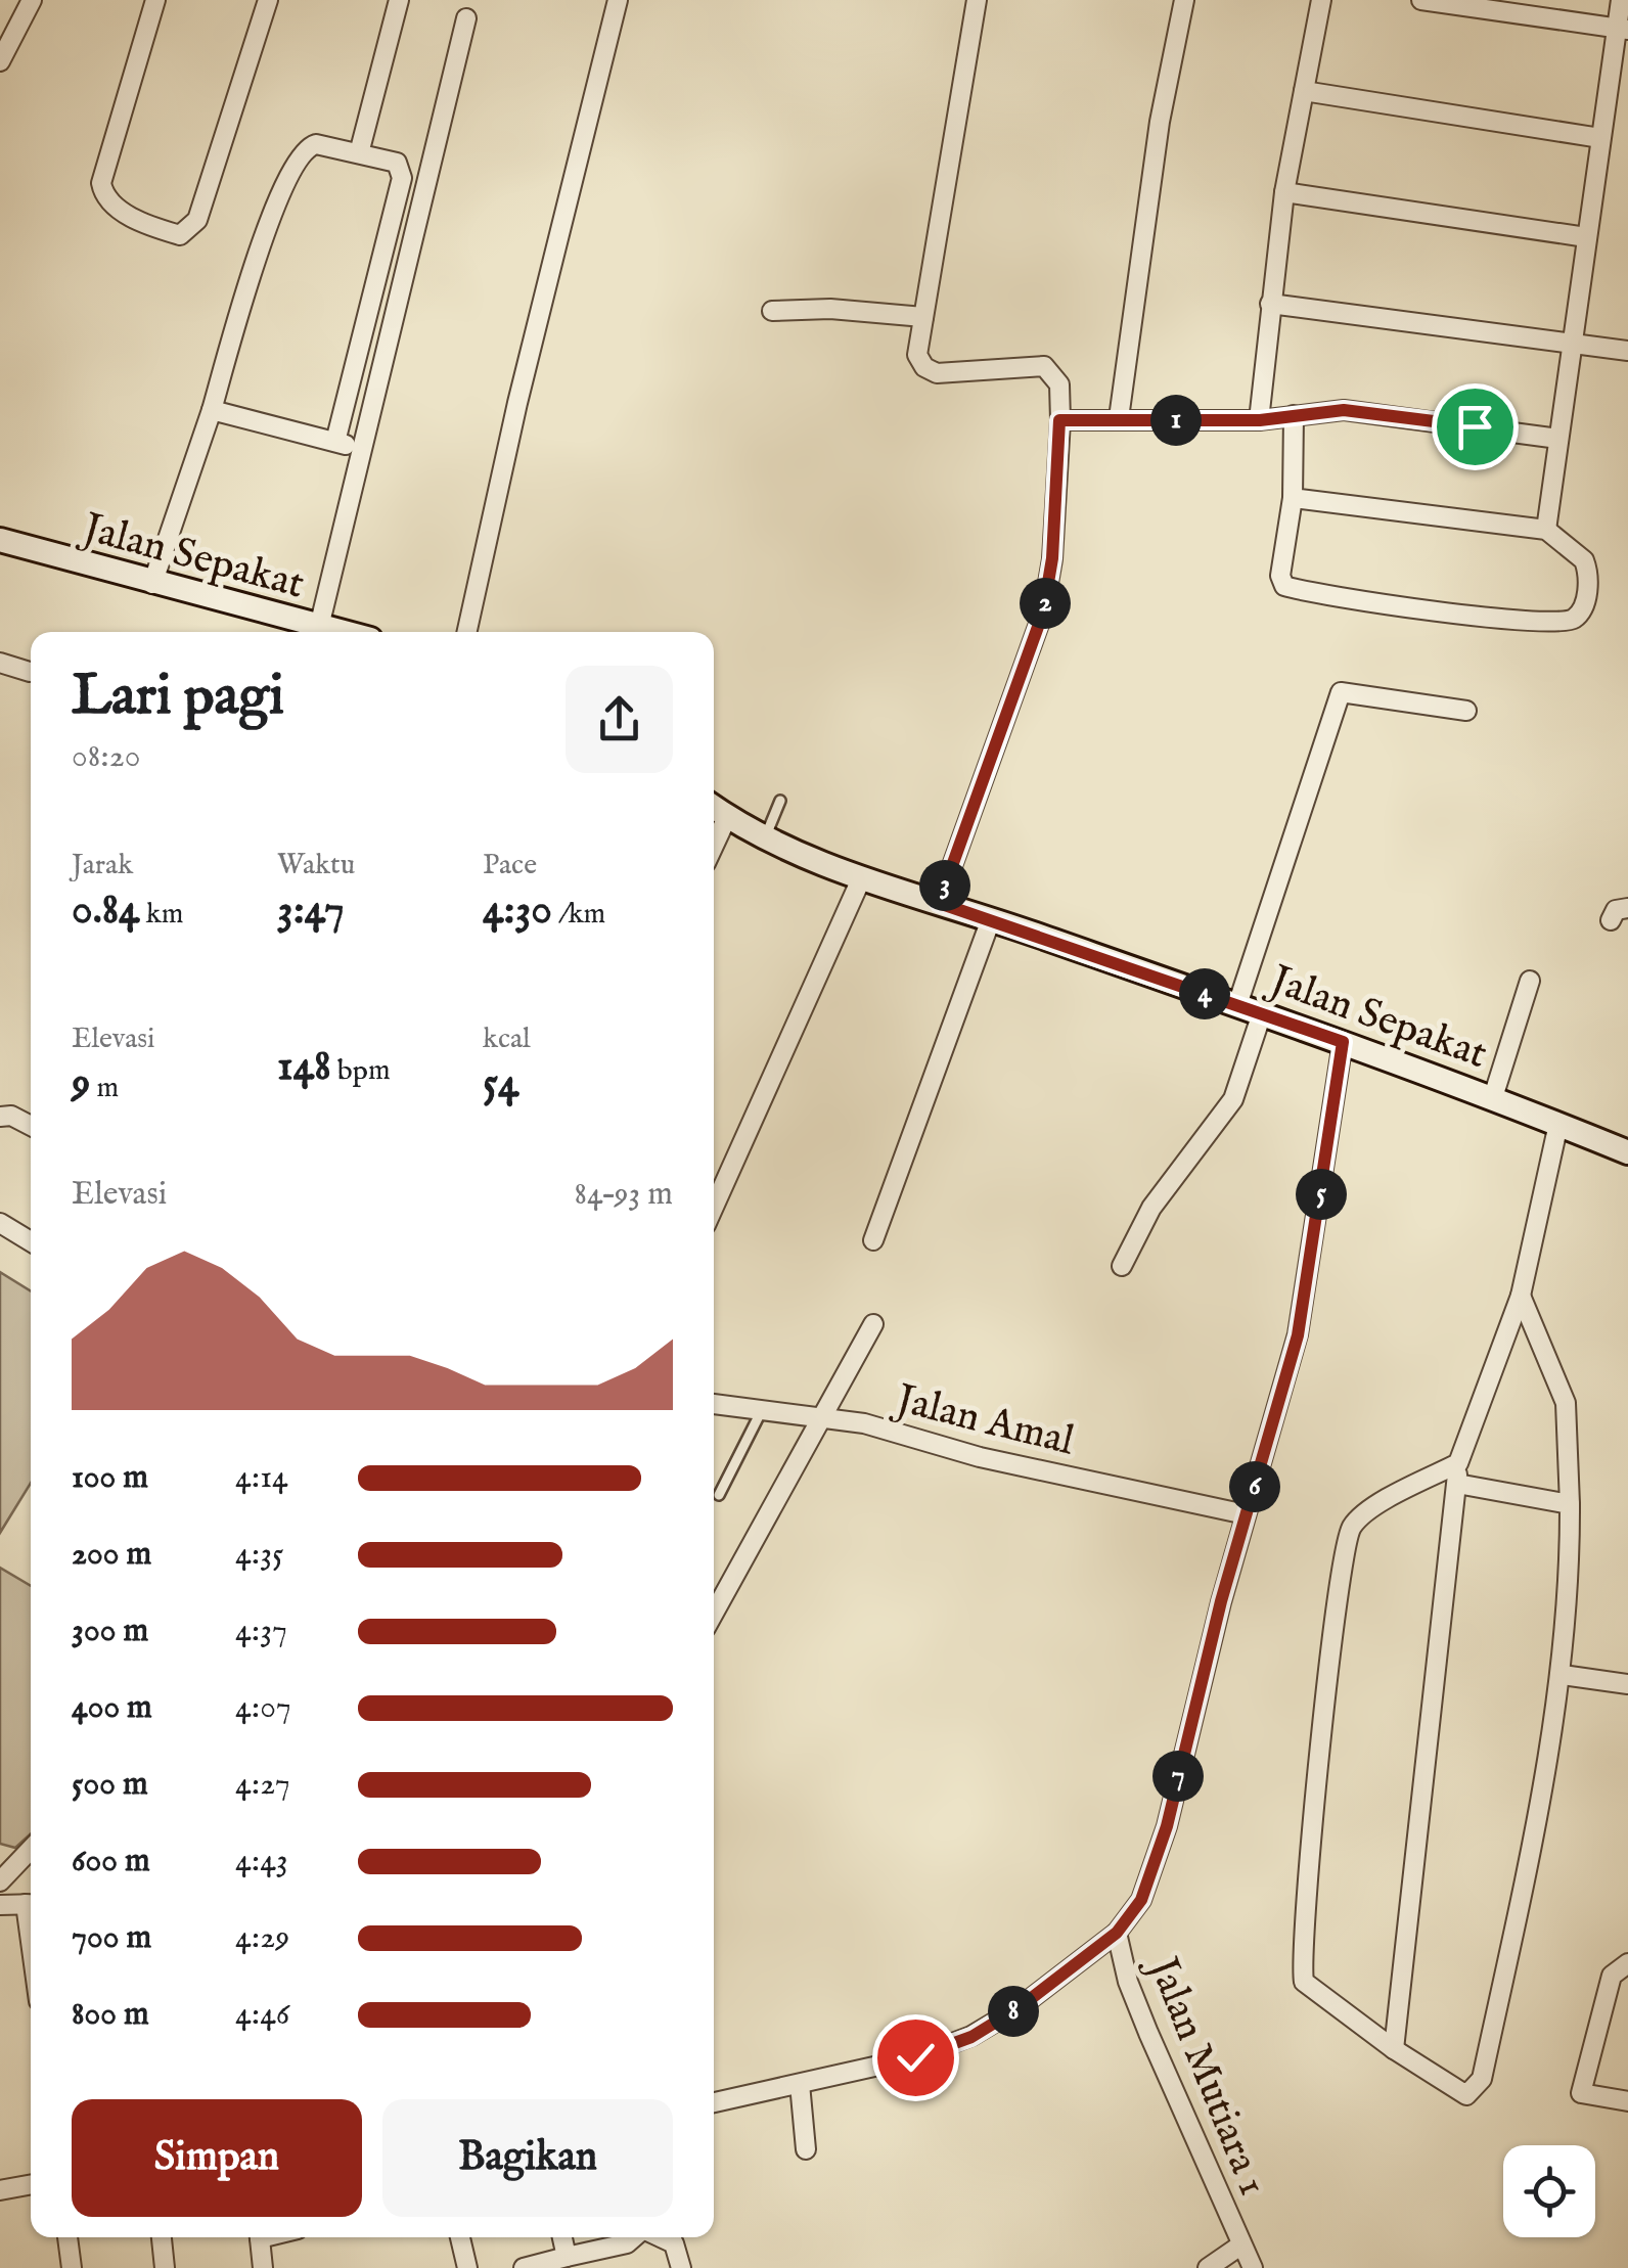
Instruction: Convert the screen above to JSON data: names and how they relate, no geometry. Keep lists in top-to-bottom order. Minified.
{"streets":{"main road":["Jalan Sepakat"],"street":["Jalan Amal","Jalan Mutiara 1"]},"page":{"pins":["1","2","3","4","5","6","7","8"],"heading":["Lari pagi","08:20"],"stats":[["Jarak","0.84 km"],["Waktu","3:47"],["Pace","4:30 /km"],["Elevasi","9 m"],["148 bpm"],["kcal","54"]],"chart":["Elevasi","84–93 m"],"list":[{"name":"100 m","note":"4:14"},{"name":"200 m","note":"4:35"},{"name":"300 m","note":"4:37"},{"name":"400 m","note":"4:07"},{"name":"500 m","note":"4:27"},{"name":"600 m","note":"4:43"},{"name":"700 m","note":"4:29"},{"name":"800 m","note":"4:46"}],"buttons":["Simpan","Bagikan"]}}
